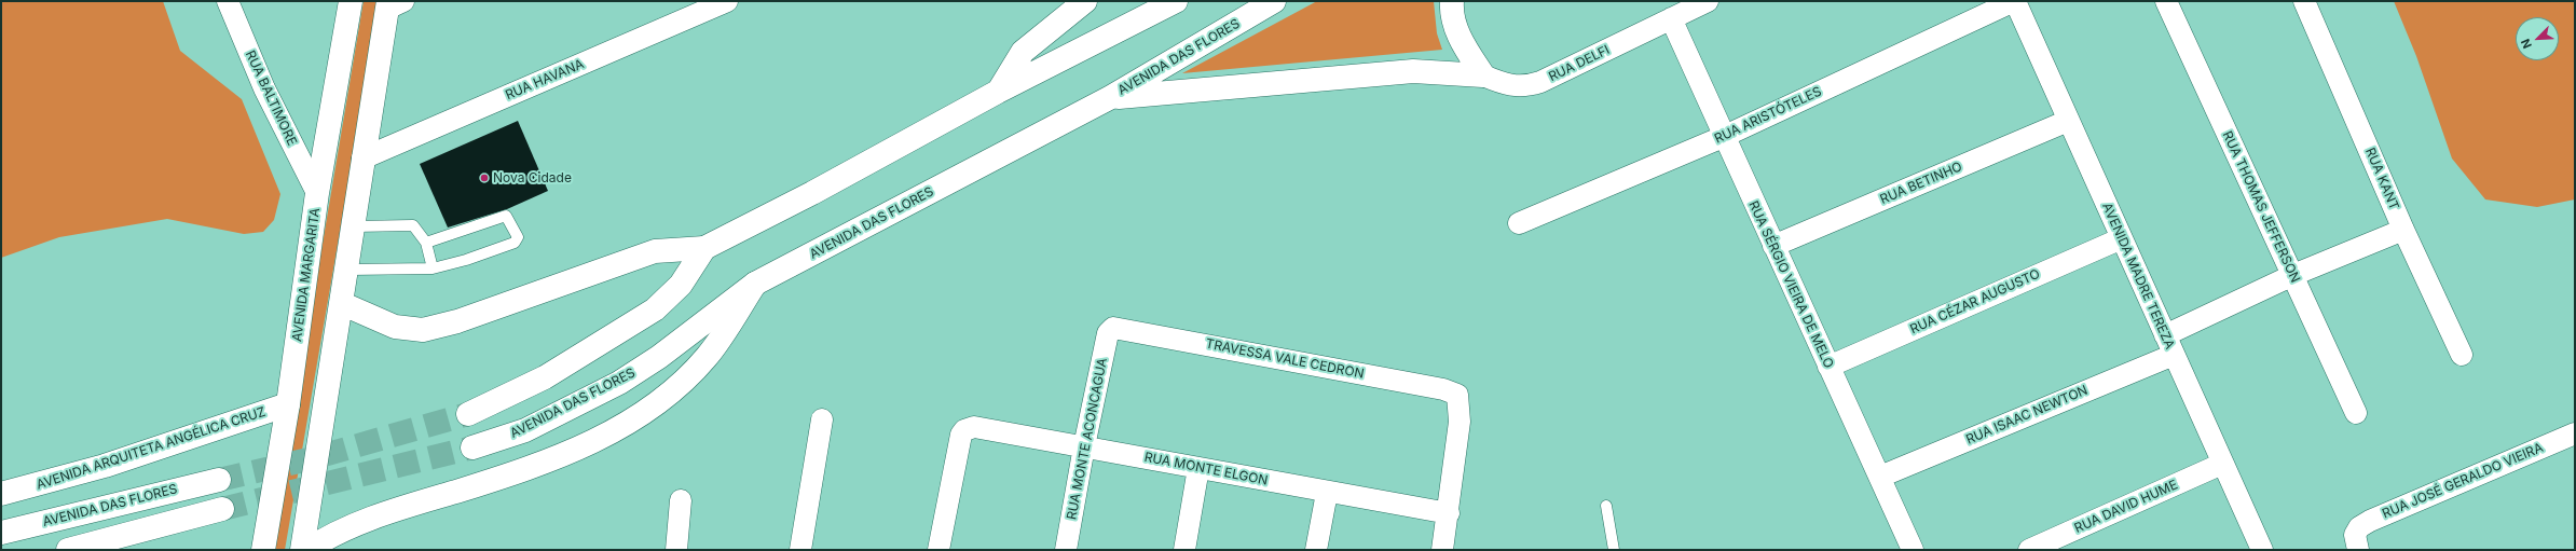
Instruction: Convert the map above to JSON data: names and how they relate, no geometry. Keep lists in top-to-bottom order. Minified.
{"streets":{"main road":["AVENIDA DAS FLORES","AVENIDA MARGARITA","AVENIDA ARQUITETA ANGÉLICA CRUZ"],"street":["RUA DELFI","RUA HAVANA","RUA BALTIMORE","RUA ARISTÓTELES","RUA KANT","RUA BETINHO","RUA THOMAS JEFFERSON","AVENIDA MADRE TEREZA","RUA SÉRGIO VIEIRA DE MELO","RUA CÉZAR AUGUSTO","TRAVESSA VALE CEDRON","RUA ISAAC NEWTON","RUA MONTE ACONCAGUA","RUA MONTE ELGON","RUA JOSÉ GERALDO VIEIRA","RUA DAVID HUME"]},"crossings":[["RUA DELFI","RUA SÉRGIO VIEIRA DE MELO"],["RUA BALTIMORE","AVENIDA MARGARITA"],["RUA ARISTÓTELES","AVENIDA MADRE TEREZA"],["RUA ARISTÓTELES","RUA SÉRGIO VIEIRA DE MELO"],["RUA BETINHO","AVENIDA MADRE TEREZA"],["RUA BETINHO","RUA SÉRGIO VIEIRA DE MELO"],["AVENIDA MARGARITA","AVENIDA ARQUITETA ANGÉLICA CRUZ"],["AVENIDA MADRE TEREZA","RUA CÉZAR AUGUSTO"],["AVENIDA MADRE TEREZA","RUA ISAAC NEWTON"],["AVENIDA MADRE TEREZA","RUA DAVID HUME"],["RUA SÉRGIO VIEIRA DE MELO","RUA CÉZAR AUGUSTO"],["RUA SÉRGIO VIEIRA DE MELO","RUA ISAAC NEWTON"],["TRAVESSA VALE CEDRON","RUA MONTE ACONCAGUA"],["TRAVESSA VALE CEDRON","RUA MONTE ELGON"],["RUA MONTE ACONCAGUA","RUA MONTE ELGON"]],"places":["Nova Cidade"],"north":"bottom left"}
